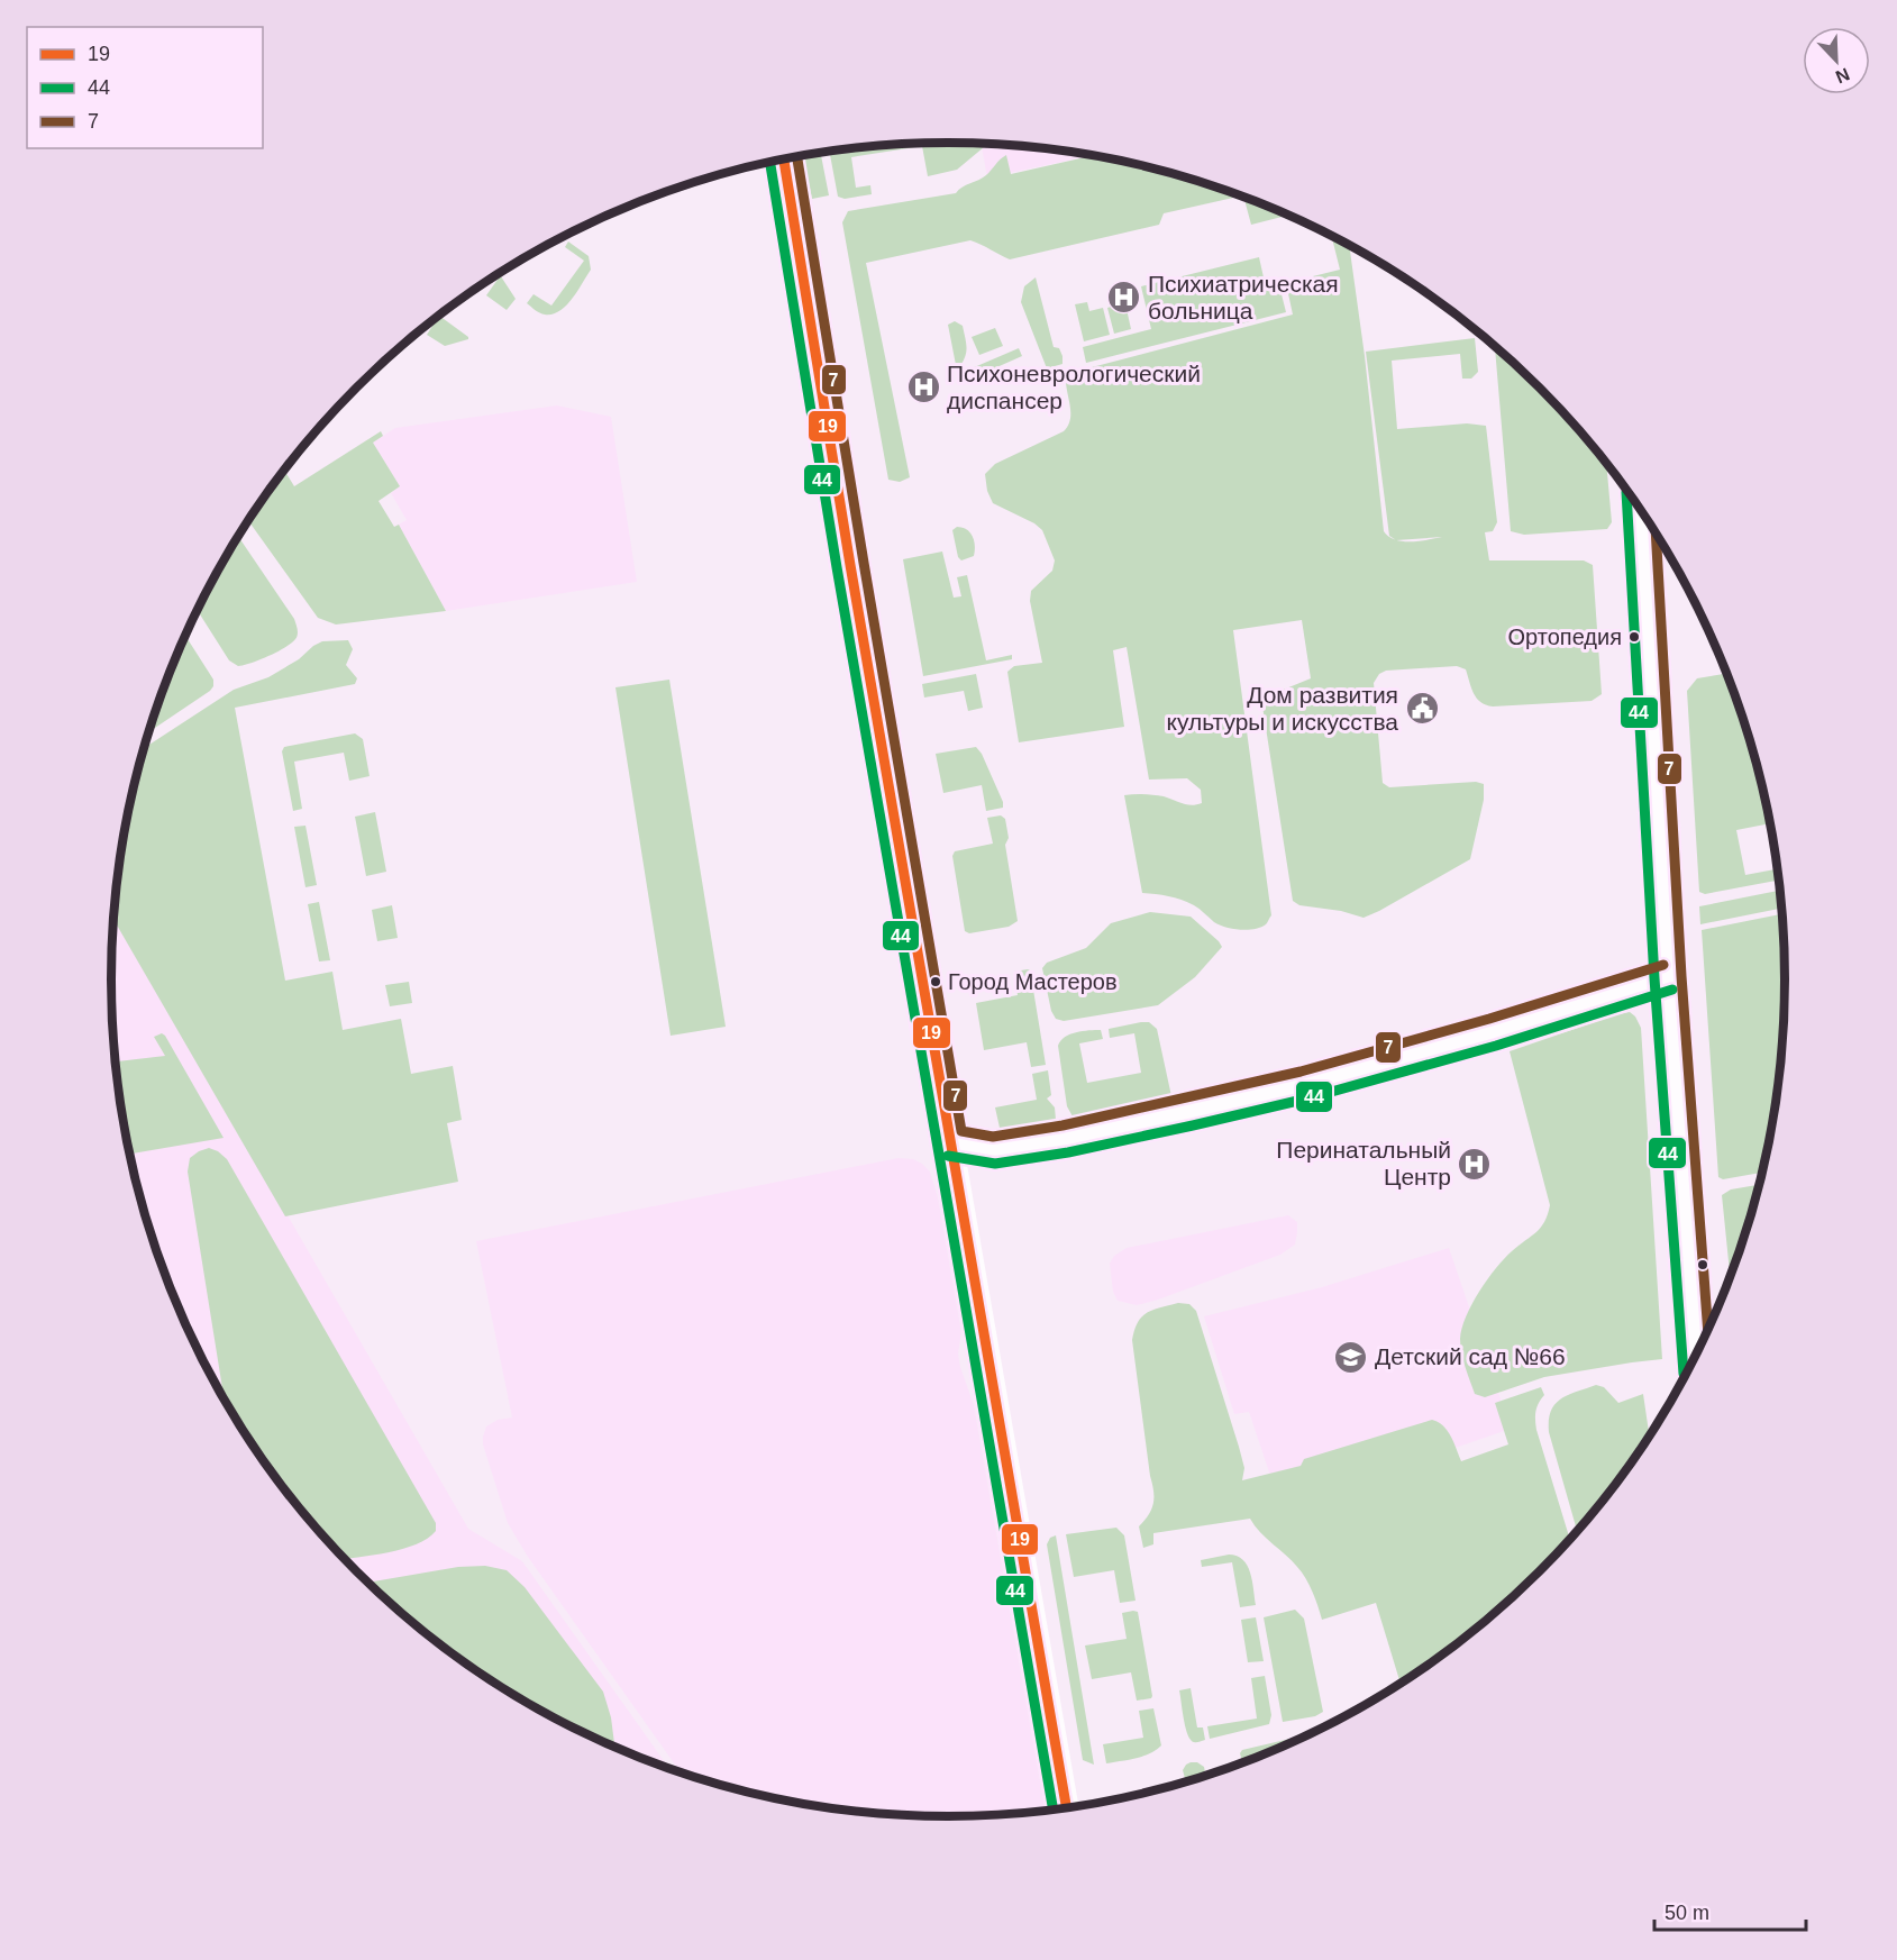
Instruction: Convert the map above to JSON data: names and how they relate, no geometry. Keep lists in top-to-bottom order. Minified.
{"places":{"hospital":["Психиатрическая больница","Психоневрологический диспансер","Перинатальный Центр"],"other":["Ортопедия","Город Мастеров"],"public building":["Дом развития культуры и искусства"],"school or university":["Детский сад №66"]},"lines":["transit line 7","transit line 19","transit line 44"],"legend":["19","44","7"],"scale_bar":"50 m","north":"bottom right"}
